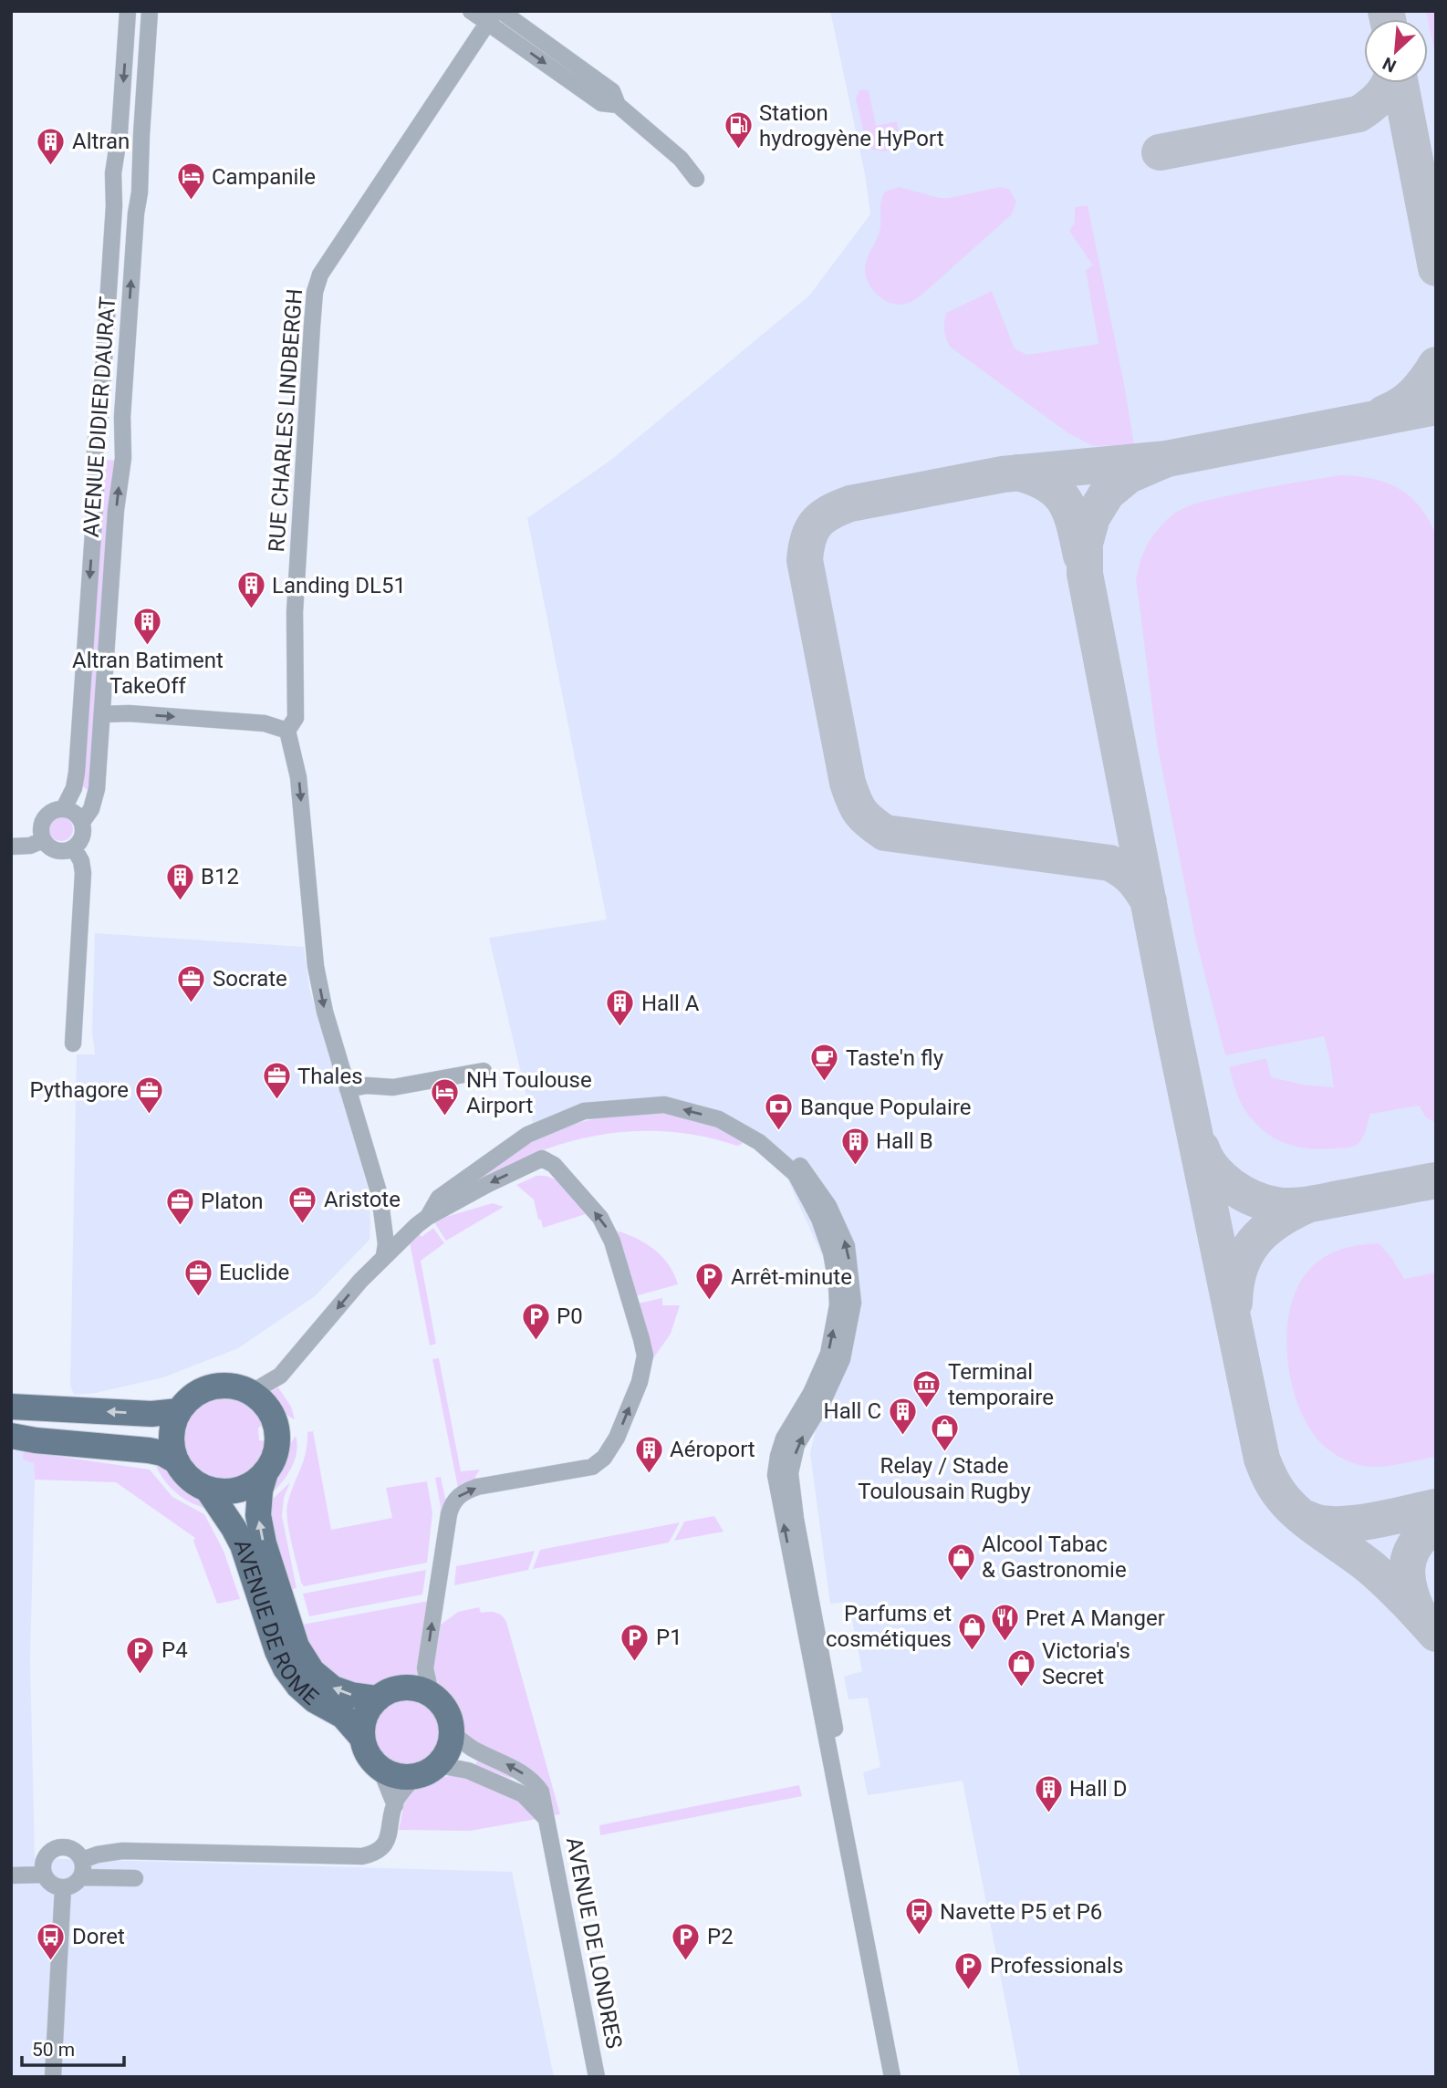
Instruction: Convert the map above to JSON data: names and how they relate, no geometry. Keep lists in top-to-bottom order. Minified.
{"streets":{"main road":["AVENUE DE ROME"],"street":["AVENUE DIDIER DAURAT","RUE CHARLES LINDBERGH","AVENUE DE LONDRES"]},"crossings":[["AVENUE DE ROME","AVENUE DE LONDRES"]],"places":{"fuel station":["Station hydrogyène HyPort"],"building":["Altran","Landing DL51","Altran Batiment TakeOff","B12","Hall A","Hall B","Hall C","Aéroport","Hall D"],"hotel":["Campanile","NH Toulouse Airport"],"office":["Socrate","Thales","Pythagore","Aristote","Platon","Euclide"],"cafe":["Taste'n fly"],"bank":["Banque Populaire"],"parking":["Arrêt-minute","P0","P1","P4","P2","Professionals"],"museum":["Terminal temporaire"],"shop":["Relay / Stade Toulousain Rugby","Alcool Tabac & Gastronomie","Parfums et cosmétiques","Victoria's Secret"],"restaurant":["Pret A Manger"],"bus stop":["Navette P5 et P6","Doret"]},"scale_bar":"50 m","north":"bottom left"}
